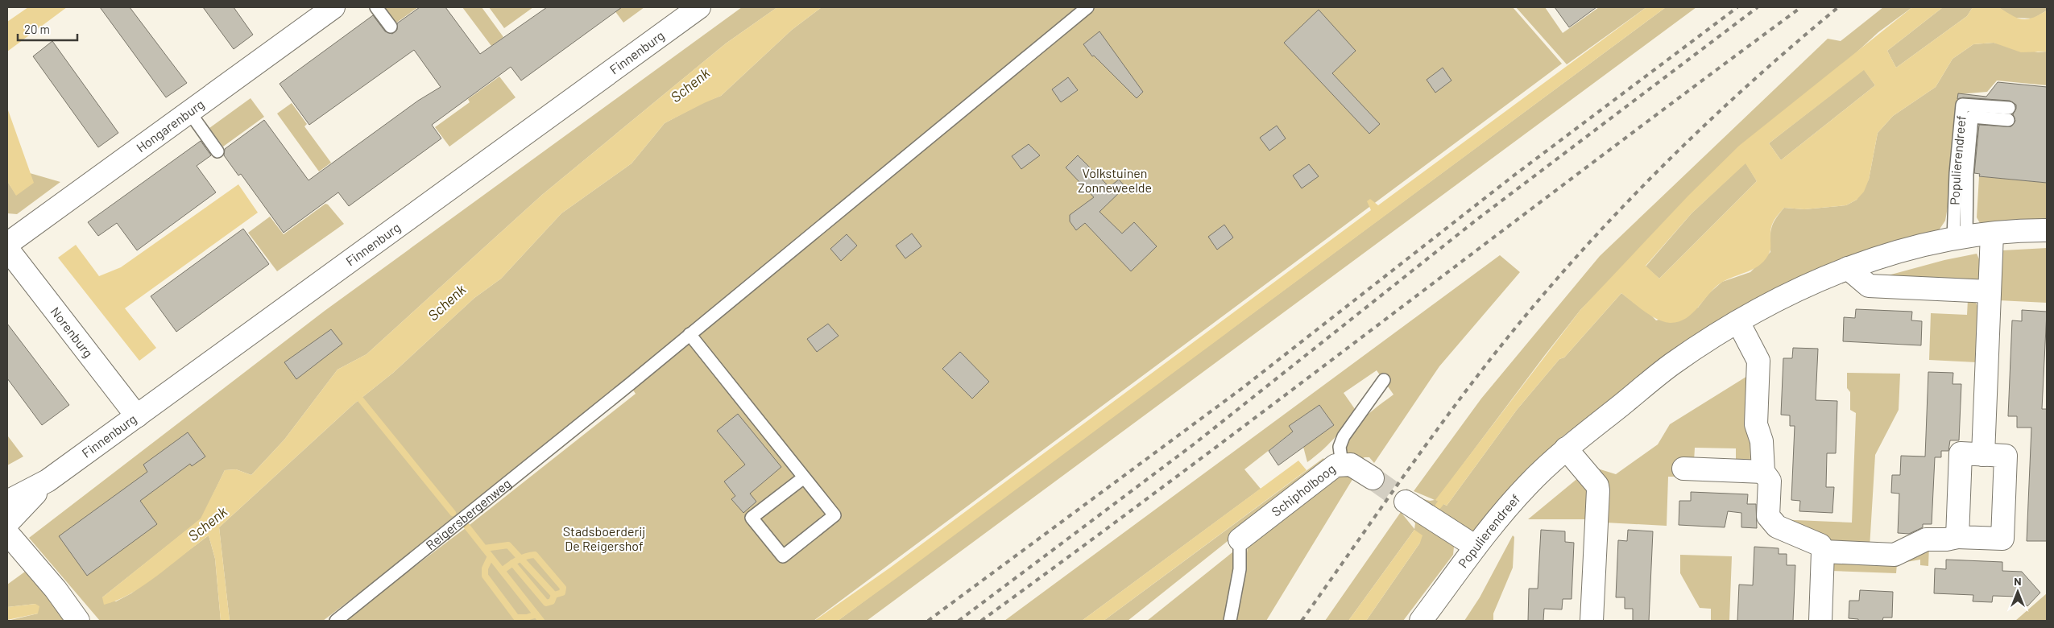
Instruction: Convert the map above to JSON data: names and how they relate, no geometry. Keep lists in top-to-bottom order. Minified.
{"streets":{"street":["Finnenburg","Hongarenburg","Populierendreef","Norenburg","Schipholboog"],"lane":["Reigersbergenweg"]},"crossings":[["Finnenburg","Norenburg"]],"water":["Schenk"],"parks":["Volkstuinen Zonneweelde","Stadsboerderij De Reigershof"],"scale_bar":"20 m","north":"top"}
